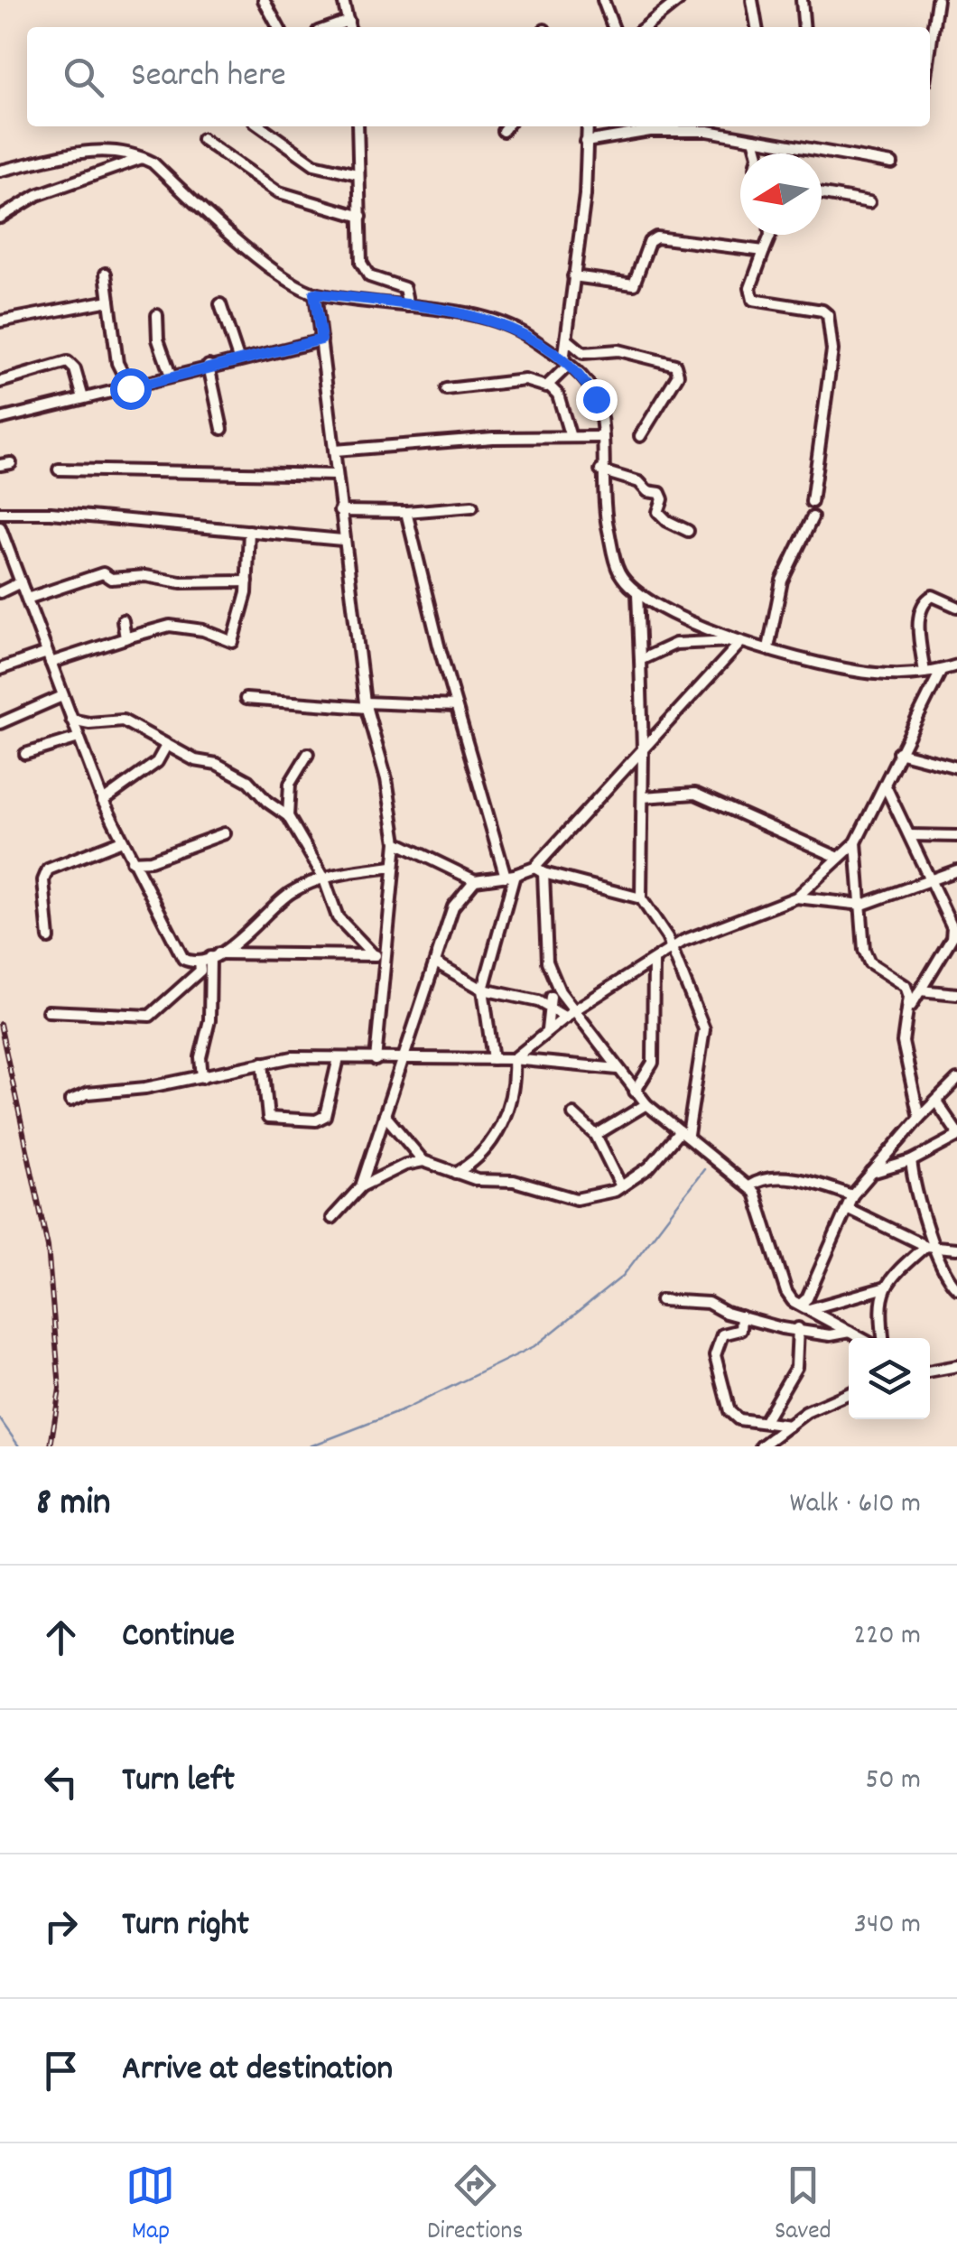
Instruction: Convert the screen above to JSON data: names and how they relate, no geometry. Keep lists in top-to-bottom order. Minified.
{"north":"left","page":{"search":"Search here","heading":["8 min","Walk · 610 m"],"list":[["Continue","220 m"],["Turn left","50 m"],["Turn right","340 m"],"Arrive at destination"],"nav":["Map","Directions","Saved"]}}
